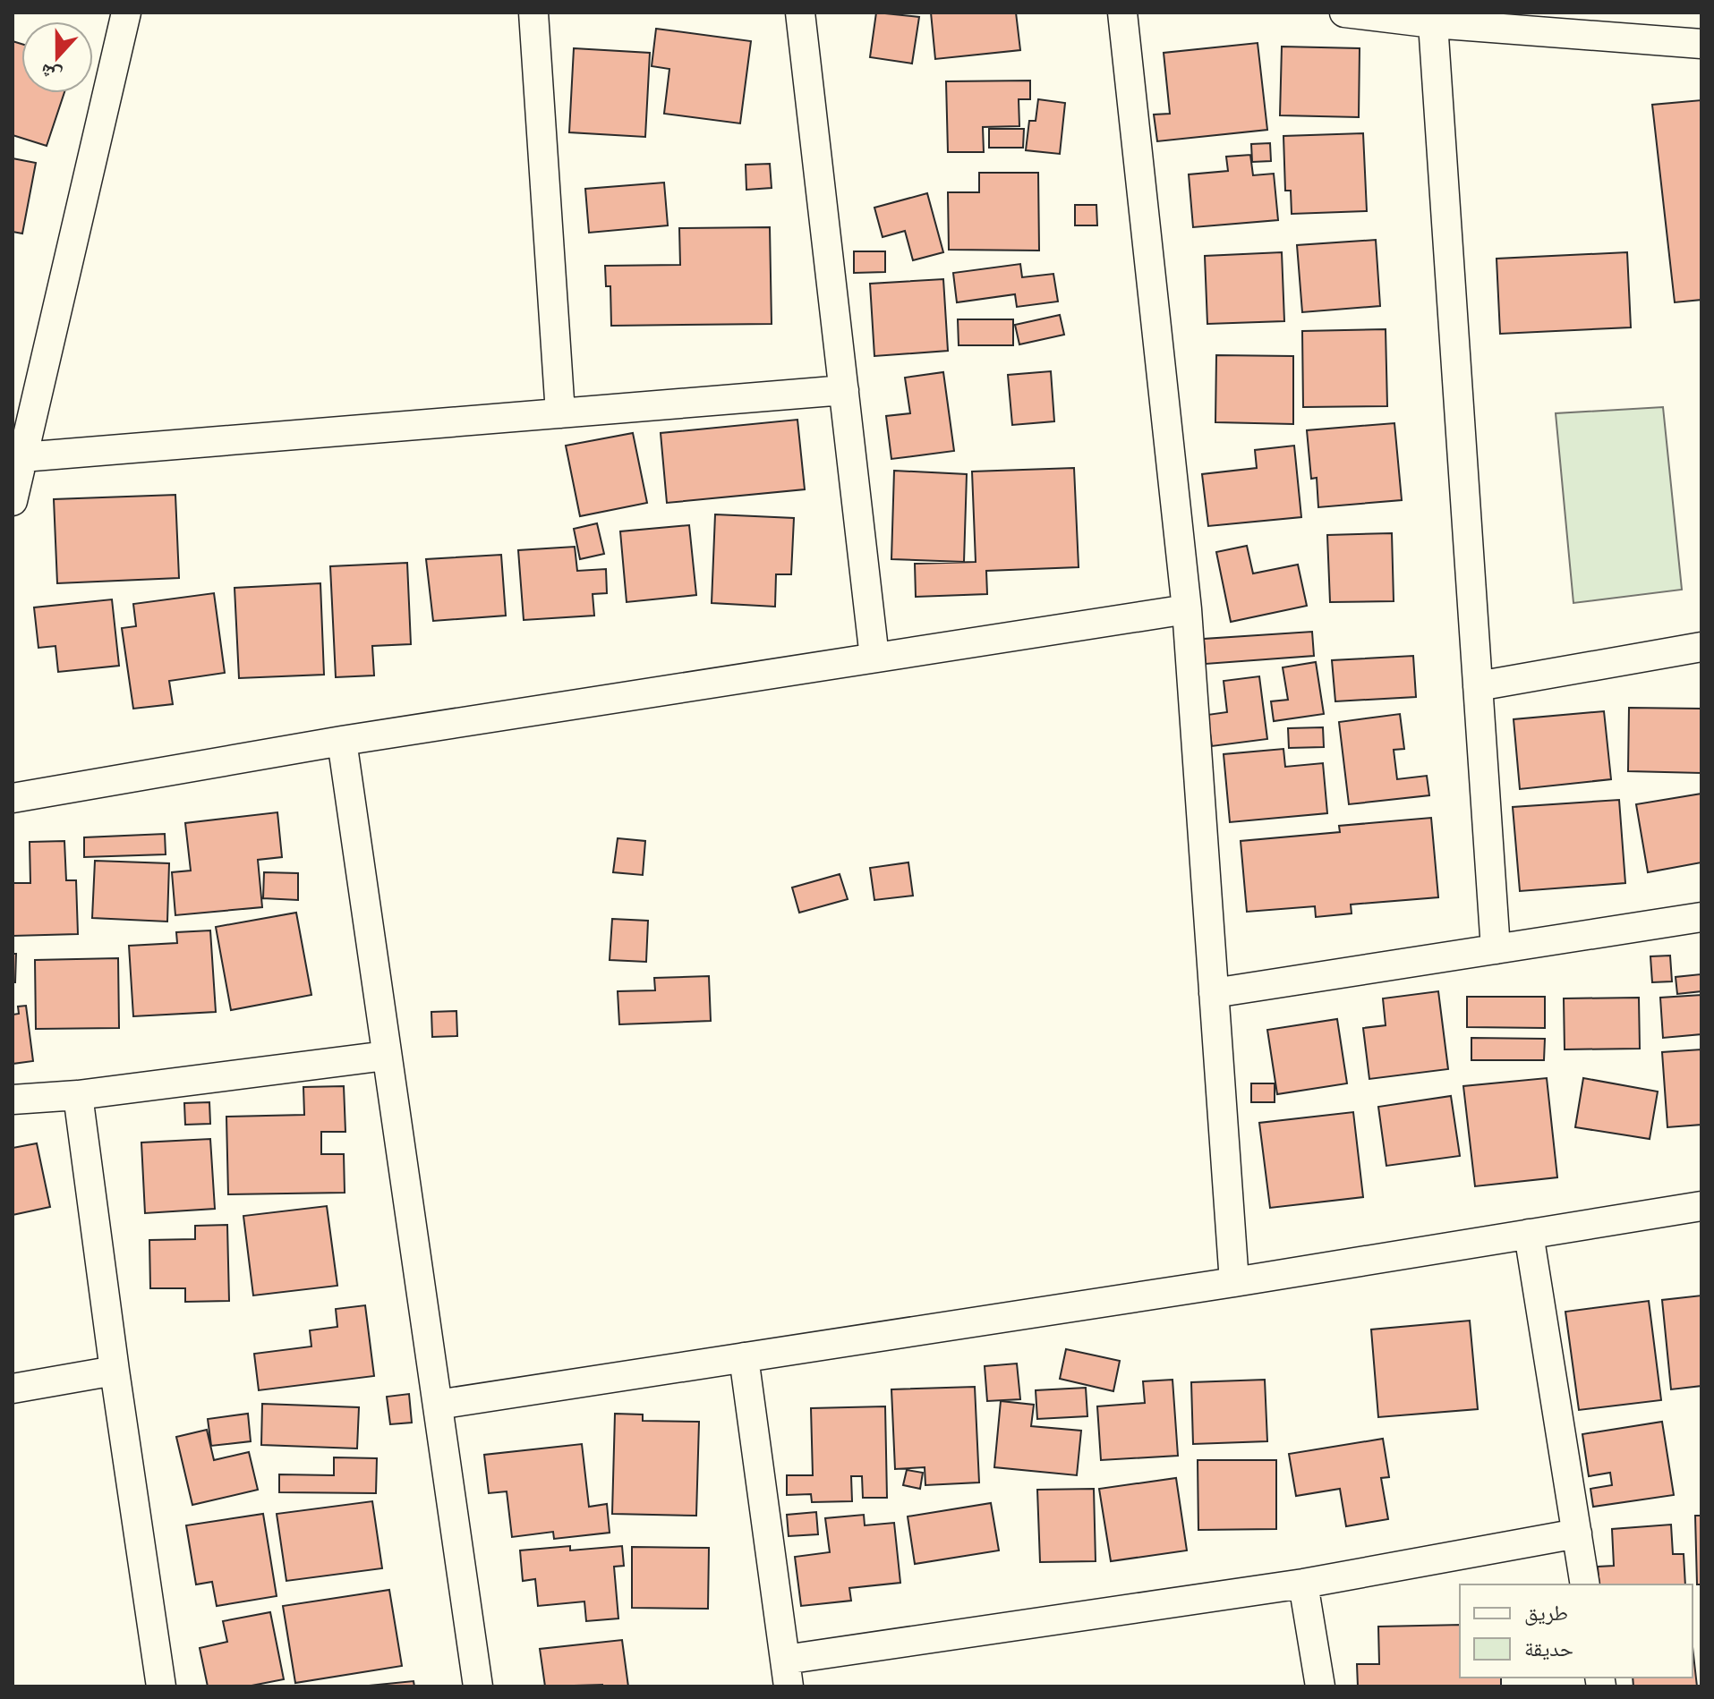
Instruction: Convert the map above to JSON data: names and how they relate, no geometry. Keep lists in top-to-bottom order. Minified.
{"legend":["طريق","حديقة"],"north":"bottom"}
